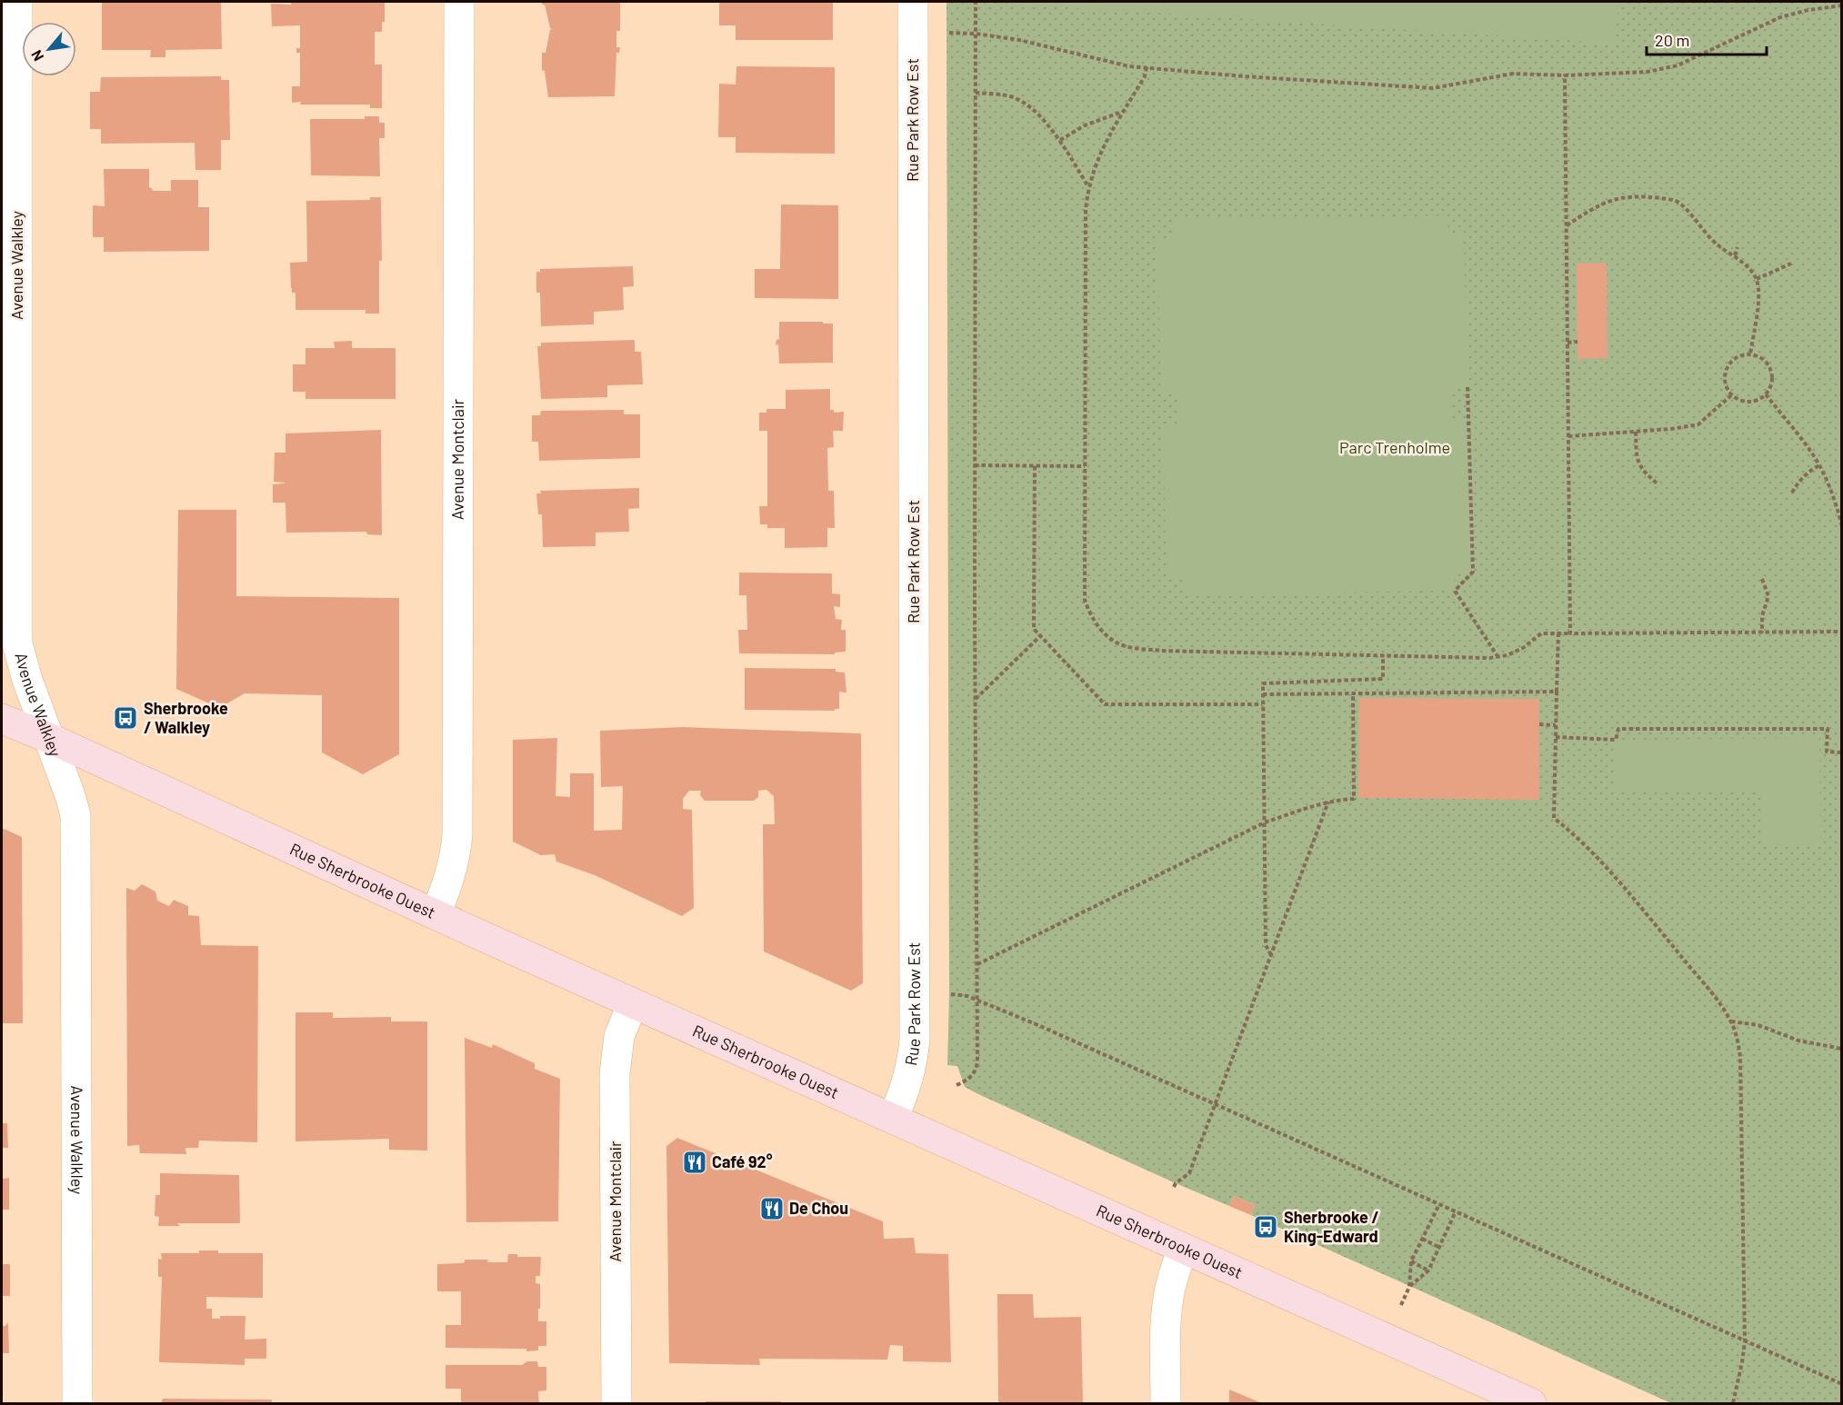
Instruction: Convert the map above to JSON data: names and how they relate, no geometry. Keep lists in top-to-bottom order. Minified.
{"streets":{"main road":["Rue Sherbrooke Ouest"],"street":["Rue Park Row Est","Avenue Walkley","Avenue Montclair"]},"crossings":[["Rue Park Row Est","Rue Sherbrooke Ouest"],["Avenue Walkley","Rue Sherbrooke Ouest"],["Avenue Montclair","Rue Sherbrooke Ouest"]],"parks":["Parc Trenholme"],"places":{"bus stop":["Sherbrooke / Walkley","Sherbrooke / King-Edward"],"restaurant":["Café 92°","De Chou"]},"scale_bar":"20 m","north":"bottom left"}
